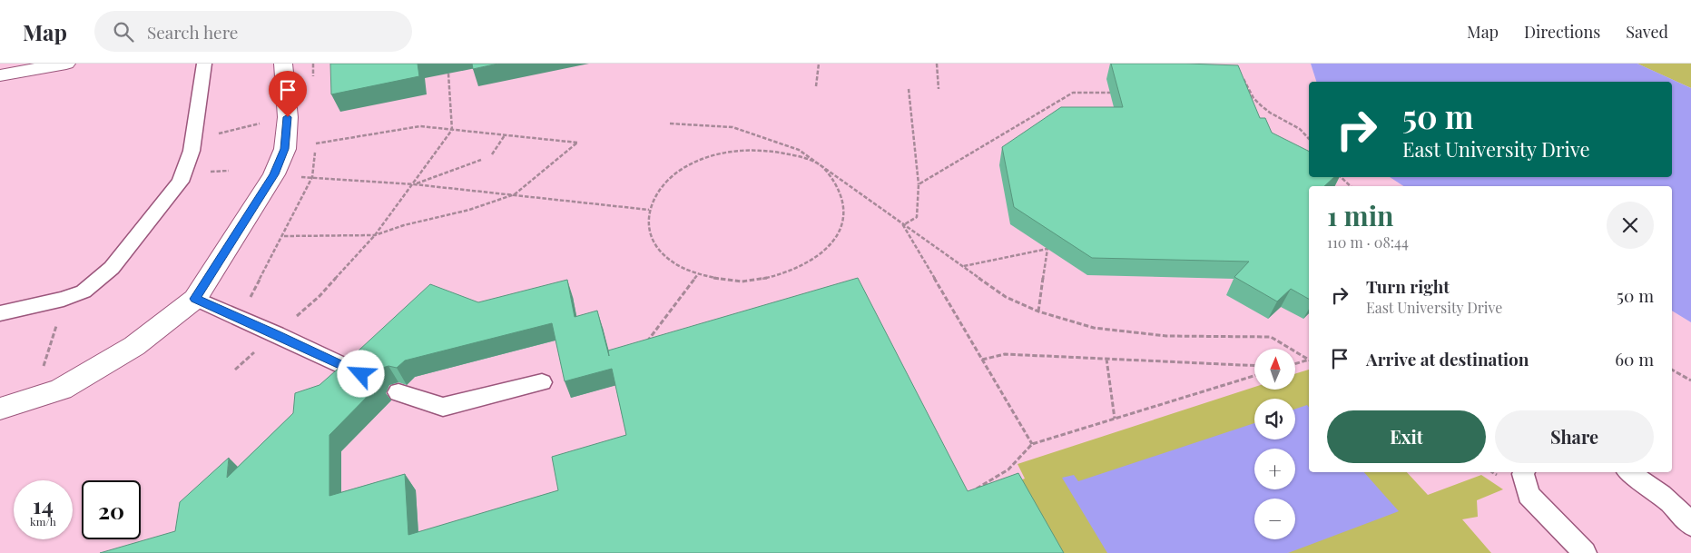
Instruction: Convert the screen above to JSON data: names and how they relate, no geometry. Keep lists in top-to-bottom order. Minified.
{"north":"top","page":{"header":"Map","search":"Search here","nav":["Map","Directions","Saved"],"turn":["50 m","East University Drive"],"heading":["1 min","110 m · 08:44"],"list":[{"name":"Turn right","note":"East University Drive","value":"50 m"},{"name":"Arrive at destination","value":"60 m"}],"map_buttons":["+","−"],"buttons":["Exit","Share"],"speed":"14 km/h","limit":"20"}}
